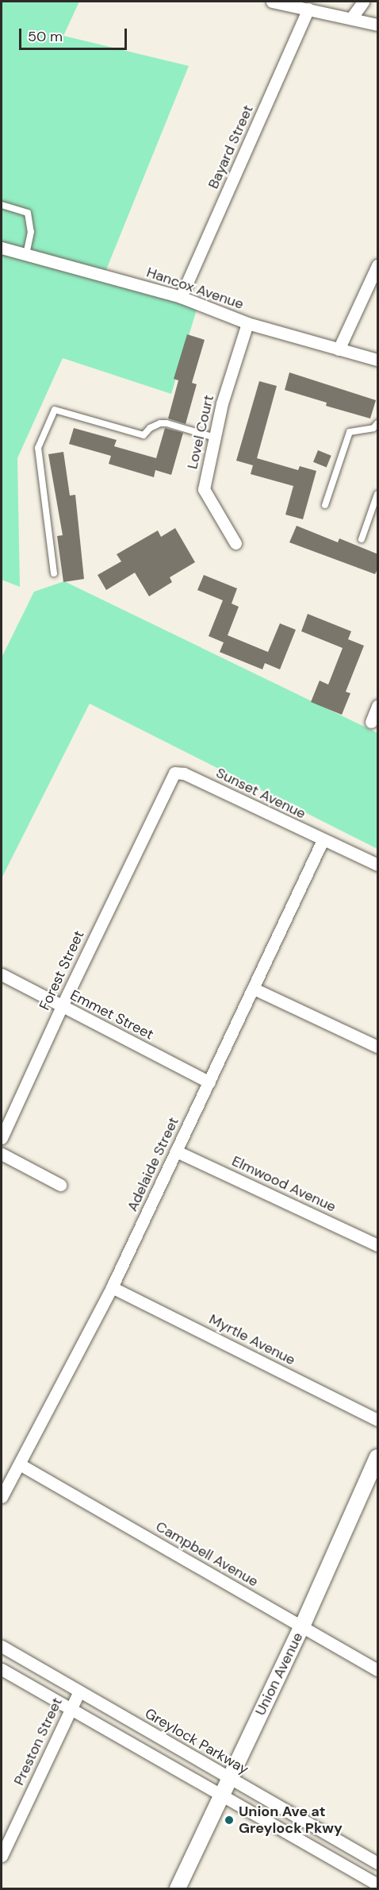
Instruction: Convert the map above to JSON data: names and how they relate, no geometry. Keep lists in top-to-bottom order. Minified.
{"streets":{"street":["Bayard Street","Hancox Avenue","Lovel Court","Sunset Avenue","Forest Street","Emmet Street","Adelaide Street","Elmwood Avenue","Myrtle Avenue","Campbell Avenue","Union Avenue","Preston Street","Greylock Parkway"]},"crossings":[["Bayard Street","Hancox Avenue"],["Hancox Avenue","Lovel Court"],["Sunset Avenue","Forest Street"],["Sunset Avenue","Adelaide Street"],["Forest Street","Emmet Street"],["Emmet Street","Adelaide Street"],["Adelaide Street","Elmwood Avenue"],["Adelaide Street","Myrtle Avenue"],["Adelaide Street","Campbell Avenue"],["Campbell Avenue","Union Avenue"],["Union Avenue","Greylock Parkway"],["Preston Street","Greylock Parkway"]],"places":["Union Ave at Greylock Pkwy"],"scale_bar":"50 m"}
